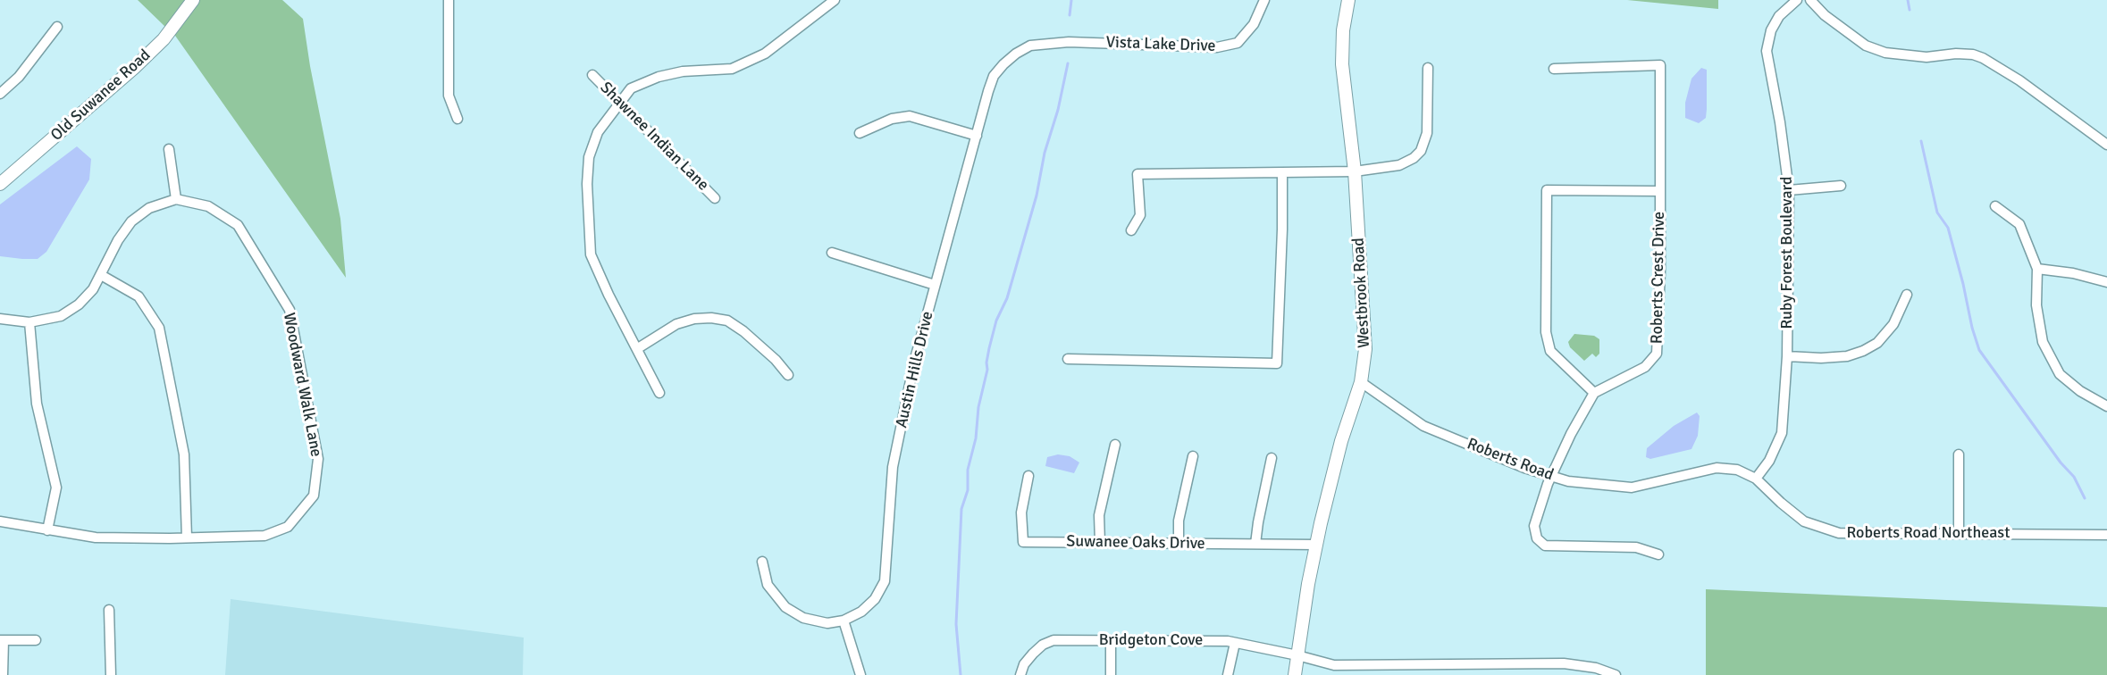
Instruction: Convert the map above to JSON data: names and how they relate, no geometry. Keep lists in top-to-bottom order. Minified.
{"streets":{"street":["Vista Lake Drive","Old Suwanee Road","Shawnee Indian Lane","Ruby Forest Boulevard","Roberts Crest Drive","Westbrook Road","Austin Hills Drive","Woodward Walk Lane","Roberts Road","Roberts Road Northeast","Suwanee Oaks Drive","Bridgeton Cove"]},"crossings":[["Vista Lake Drive","Austin Hills Drive"],["Ruby Forest Boulevard","Roberts Road Northeast"],["Westbrook Road","Roberts Road"],["Westbrook Road","Suwanee Oaks Drive"],["Westbrook Road","Bridgeton Cove"],["Roberts Road","Roberts Road Northeast"]]}
